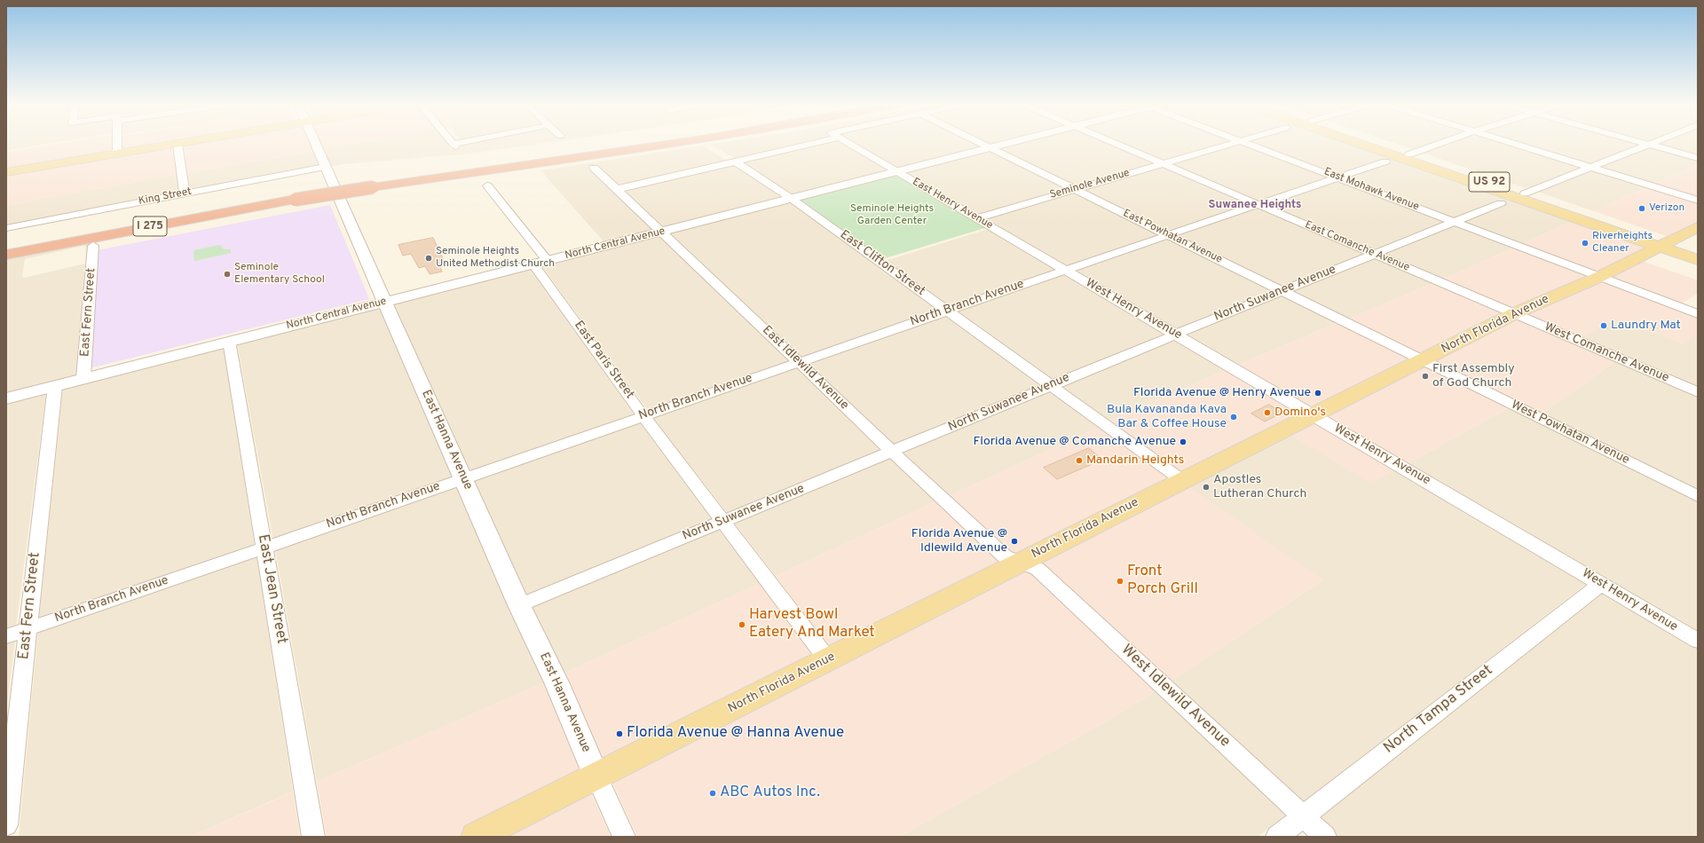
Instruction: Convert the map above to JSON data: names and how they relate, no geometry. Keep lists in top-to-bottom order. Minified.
{"streets":{"highway":["I 275"],"main road":["US 92","North Florida Avenue"],"street":["Seminole Avenue","East Mohawk Avenue","King Street","East Henry Avenue","East Powhatan Avenue","North Central Avenue","East Comanche Avenue","East Clifton Street","North Suwanee Avenue","North Branch Avenue","West Henry Avenue","East Fern Street","West Comanche Avenue","East Paris Street","East Idlewild Avenue","West Powhatan Avenue","East Hanna Avenue","East Jean Street","West Idlewild Avenue","North Tampa Street"]},"crossings":[["US 92","North Florida Avenue"],["Seminole Avenue","East Henry Avenue"],["Seminole Avenue","East Powhatan Avenue"],["Seminole Avenue","East Comanche Avenue"],["East Mohawk Avenue","North Suwanee Avenue"],["East Mohawk Avenue","North Branch Avenue"],["East Mohawk Avenue","North Florida Avenue"],["King Street","East Hanna Avenue"],["East Henry Avenue","North Central Avenue"],["East Henry Avenue","North Branch Avenue"],["East Henry Avenue","West Henry Avenue"],["East Powhatan Avenue","North Central Avenue"],["East Powhatan Avenue","North Suwanee Avenue"],["East Powhatan Avenue","North Branch Avenue"],["East Powhatan Avenue","North Florida Avenue"],["East Powhatan Avenue","West Powhatan Avenue"],["North Central Avenue","East Clifton Street"],["North Central Avenue","East Fern Street"],["North Central Avenue","East Paris Street"],["North Central Avenue","East Idlewild Avenue"],["North Central Avenue","East Hanna Avenue"],["North Central Avenue","East Jean Street"],["East Comanche Avenue","North Suwanee Avenue"],["East Comanche Avenue","North Branch Avenue"],["East Comanche Avenue","North Florida Avenue"],["East Comanche Avenue","West Comanche Avenue"],["East Clifton Street","North Suwanee Avenue"],["East Clifton Street","North Branch Avenue"],["East Clifton Street","North Florida Avenue"],["North Suwanee Avenue","West Henry Avenue"],["North Suwanee Avenue","East Paris Street"],["North Suwanee Avenue","East Idlewild Avenue"],["North Suwanee Avenue","East Hanna Avenue"],["North Branch Avenue","West Henry Avenue"],["North Branch Avenue","East Fern Street"],["North Branch Avenue","East Paris Street"],["North Branch Avenue","East Idlewild Avenue"],["North Branch Avenue","East Hanna Avenue"],["North Branch Avenue","East Jean Street"],["West Henry Avenue","North Florida Avenue"],["West Henry Avenue","North Tampa Street"],["North Florida Avenue","West Comanche Avenue"],["North Florida Avenue","East Paris Street"],["North Florida Avenue","East Idlewild Avenue"],["North Florida Avenue","West Powhatan Avenue"],["North Florida Avenue","East Hanna Avenue"],["North Florida Avenue","West Idlewild Avenue"],["East Idlewild Avenue","West Idlewild Avenue"],["West Idlewild Avenue","North Tampa Street"]],"districts":["Suwanee Heights"],"parks":["Seminole Heights Garden Center"],"places":["Verizon","Riverheights Cleaner","Seminole Heights United Methodist Church","Seminole Elementary School","Laundry Mat","First Assembly of God Church","Florida Avenue @ Henry Avenue","Domino's","Bula Kavananda Kava Bar & Coffee House","Florida Avenue @ Comanche Avenue","Mandarin Heights","Apostles Lutheran Church","Florida Avenue @ Idlewild Avenue","Front Porch Grill","Harvest Bowl Eatery And Market","Florida Avenue @ Hanna Avenue","ABC Autos Inc."]}
